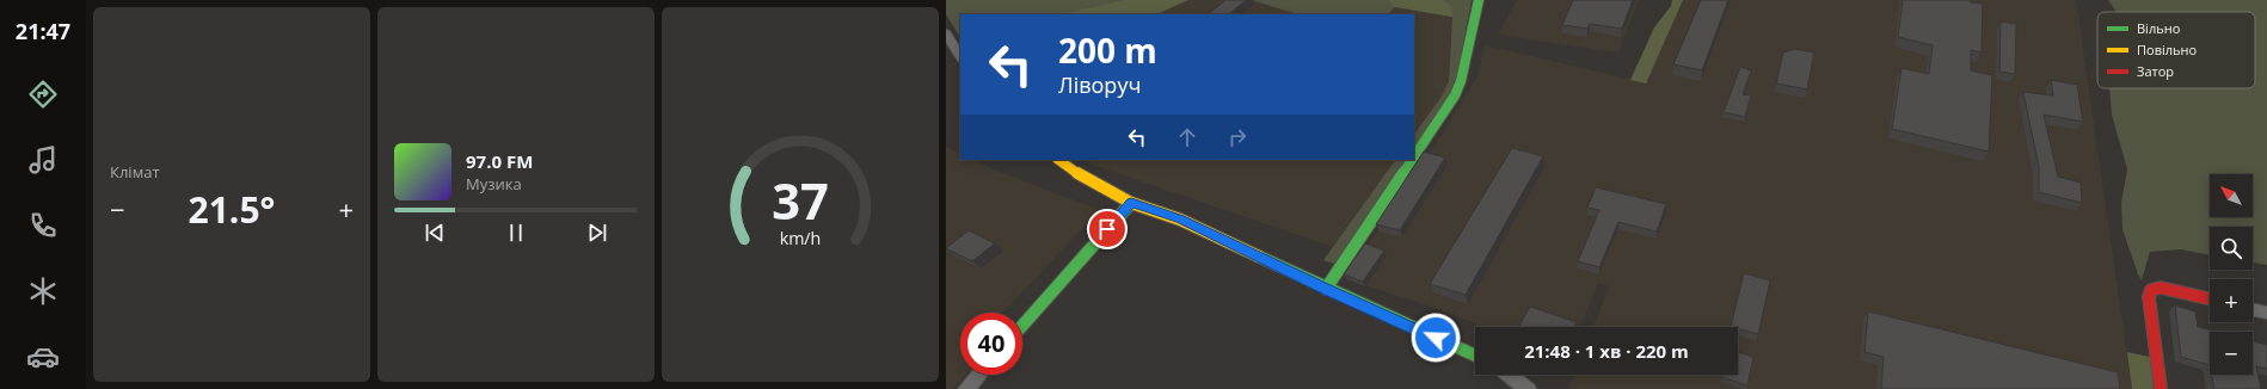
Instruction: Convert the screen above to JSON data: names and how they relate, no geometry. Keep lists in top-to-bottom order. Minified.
{"legend":["Вільно","Повільно","Затор"],"north":"top left","page":{"tabs":"21:47","tile":"Клімат","turn":["200 m","Ліворуч"],"song":["97.0 FM","Музика"],"map_buttons":["+","−"],"heat":["−","21.5°","+"],"limit":"40","trip":"21:48 · 1 хв · 220 m","gauge":["37","km/h"]}}
